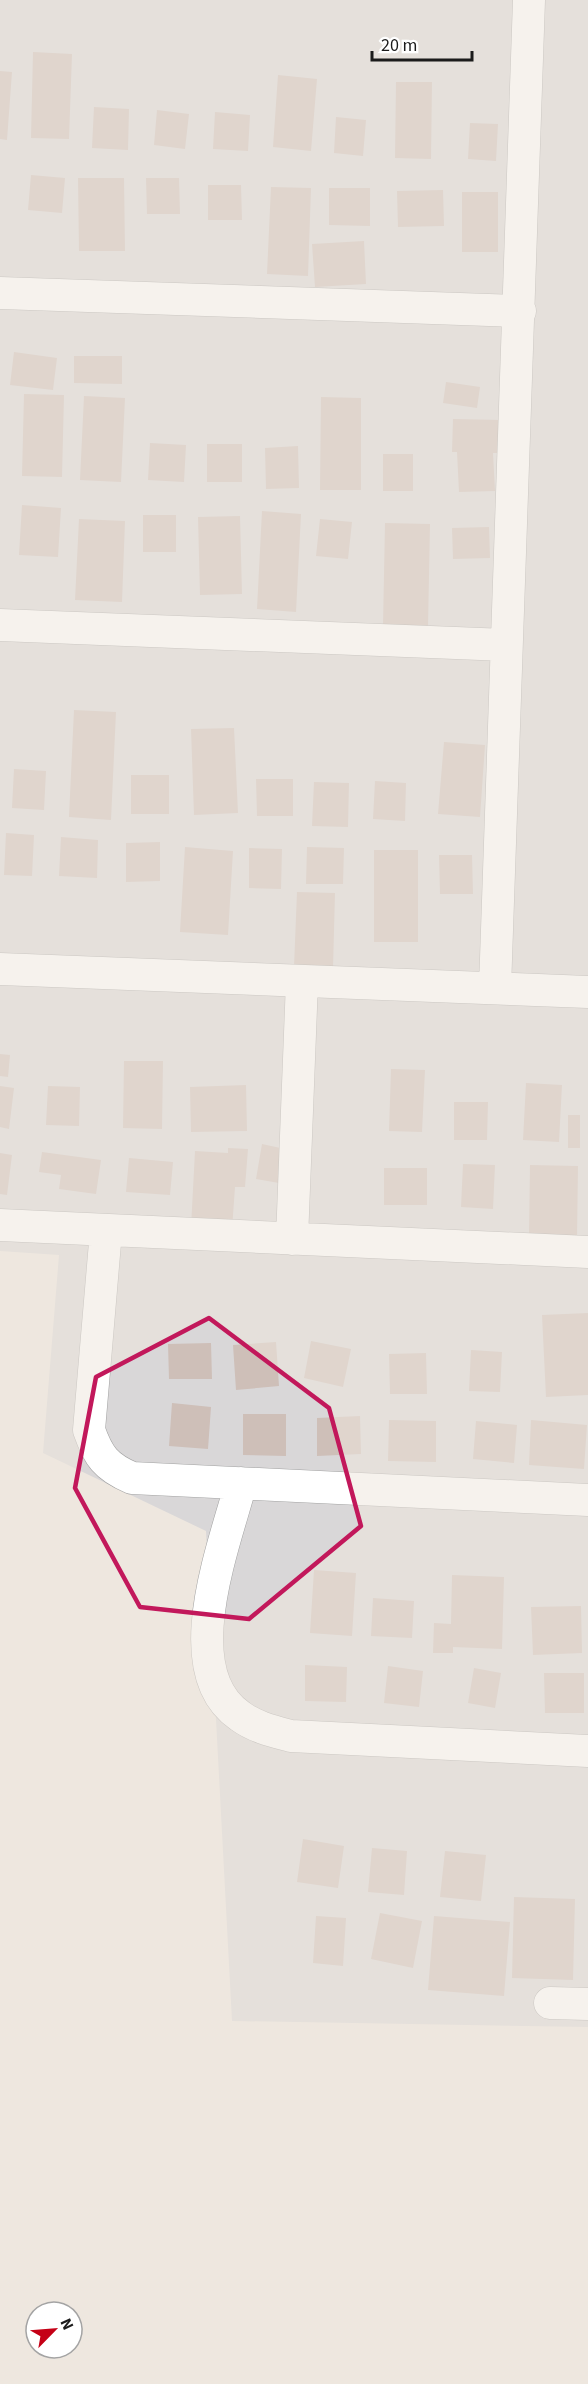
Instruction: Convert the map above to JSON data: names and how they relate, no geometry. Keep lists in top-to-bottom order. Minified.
{"scale_bar":"20 m","north":"top right"}
